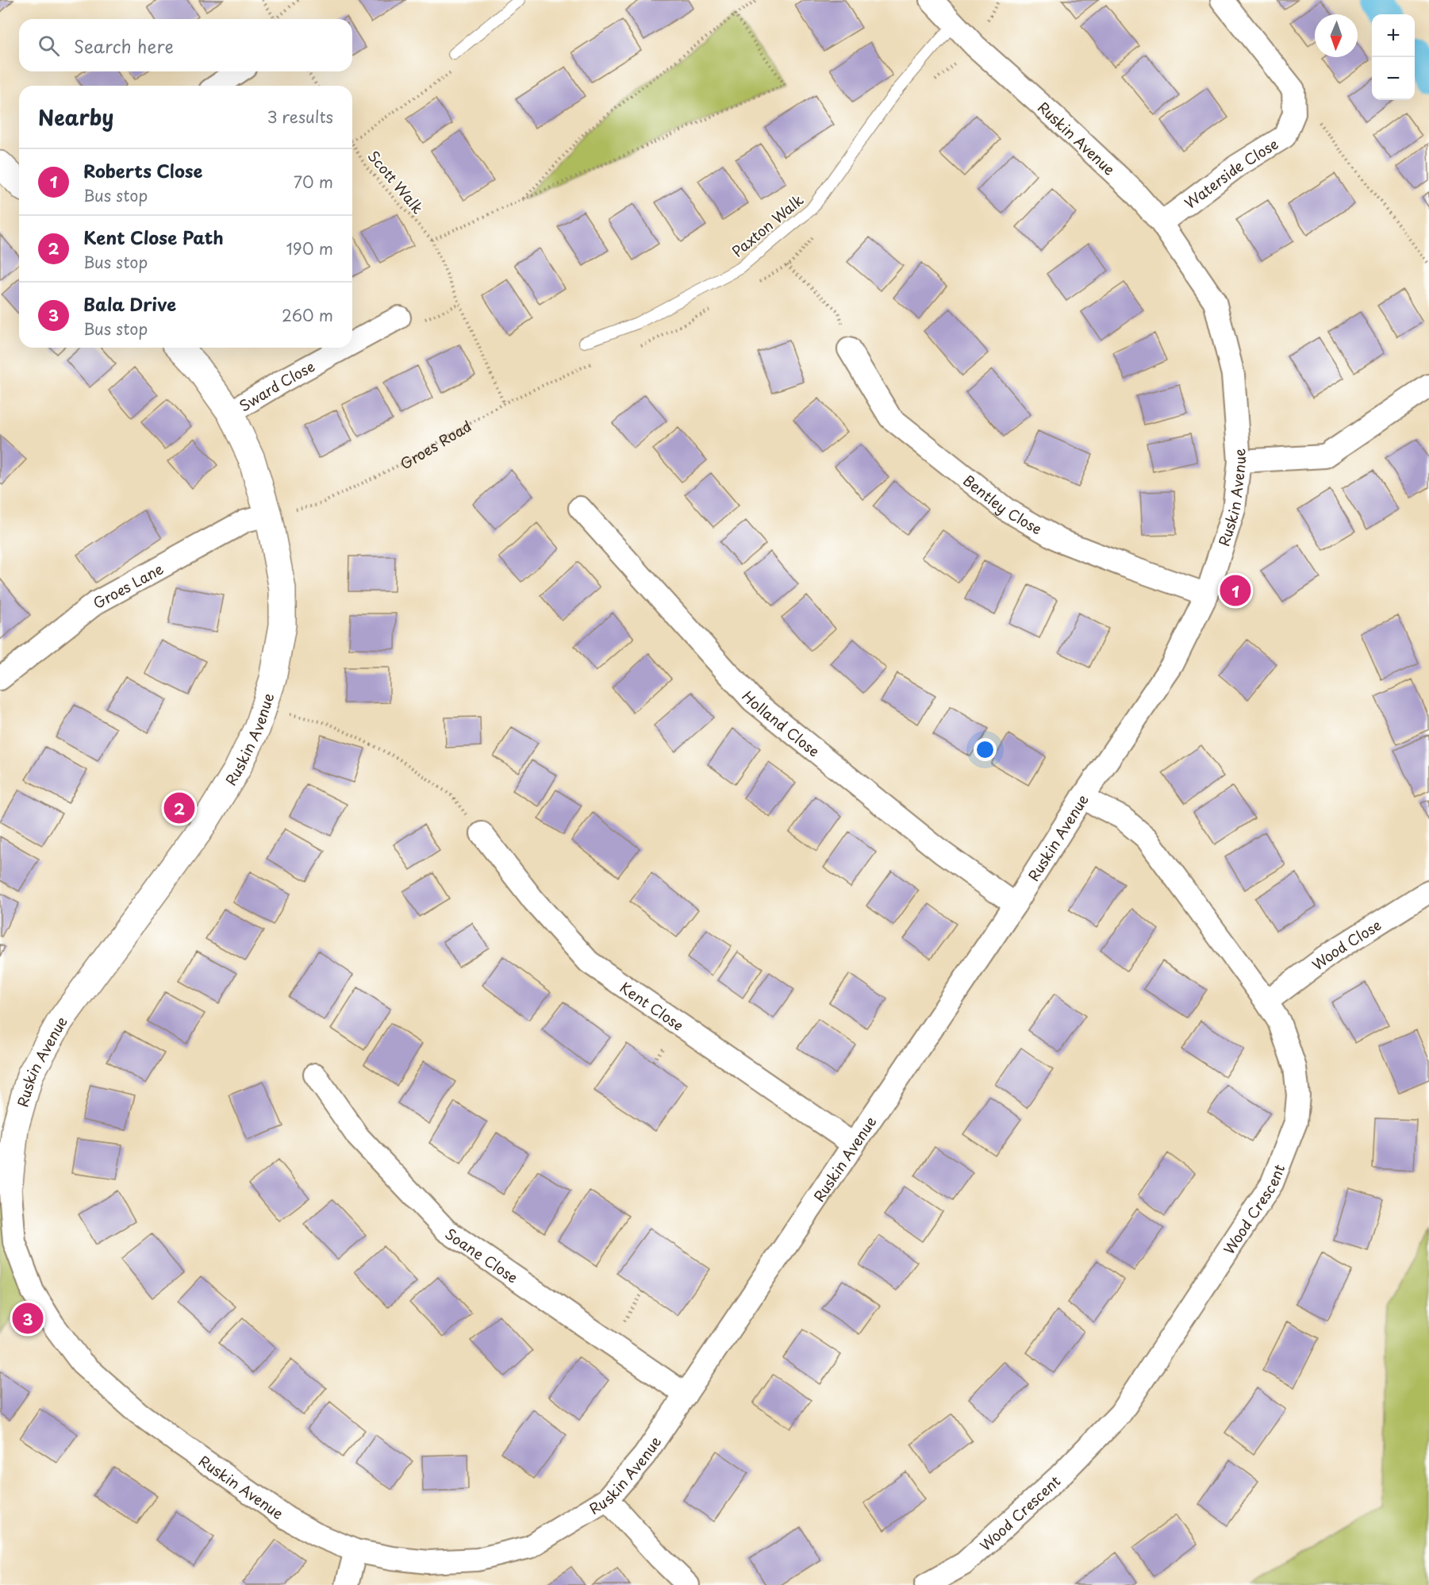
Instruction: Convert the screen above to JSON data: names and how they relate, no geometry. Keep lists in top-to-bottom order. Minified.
{"streets":{"street":["Ruskin Avenue","Waterside Close","Sward Close","Bentley Close","Groes Lane","Holland Close","Wood Close","Kent Close","Wood Crescent","Soane Close"],"lane":["Paxton Walk"],"path":["Scott Walk","Groes Road"]},"crossings":[["Ruskin Avenue","Waterside Close"],["Ruskin Avenue","Paxton Walk"],["Ruskin Avenue","Sward Close"],["Ruskin Avenue","Groes Road"],["Ruskin Avenue","Bentley Close"],["Ruskin Avenue","Groes Lane"],["Ruskin Avenue","Holland Close"],["Ruskin Avenue","Kent Close"],["Ruskin Avenue","Wood Crescent"],["Ruskin Avenue","Soane Close"],["Scott Walk","Groes Road"],["Groes Road","Groes Lane"],["Wood Close","Wood Crescent"]],"north":"bottom","page":{"map_buttons":["+","−"],"search":"Search here","heading":["Nearby","3 results"],"list":[{"mark":"1","name":"Roberts Close","note":"Bus stop","value":"70 m"},{"mark":"2","name":"Kent Close Path","note":"Bus stop","value":"190 m"},{"mark":"3","name":"Bala Drive","note":"Bus stop","value":"260 m"}],"pins":["1","2","3"]}}
